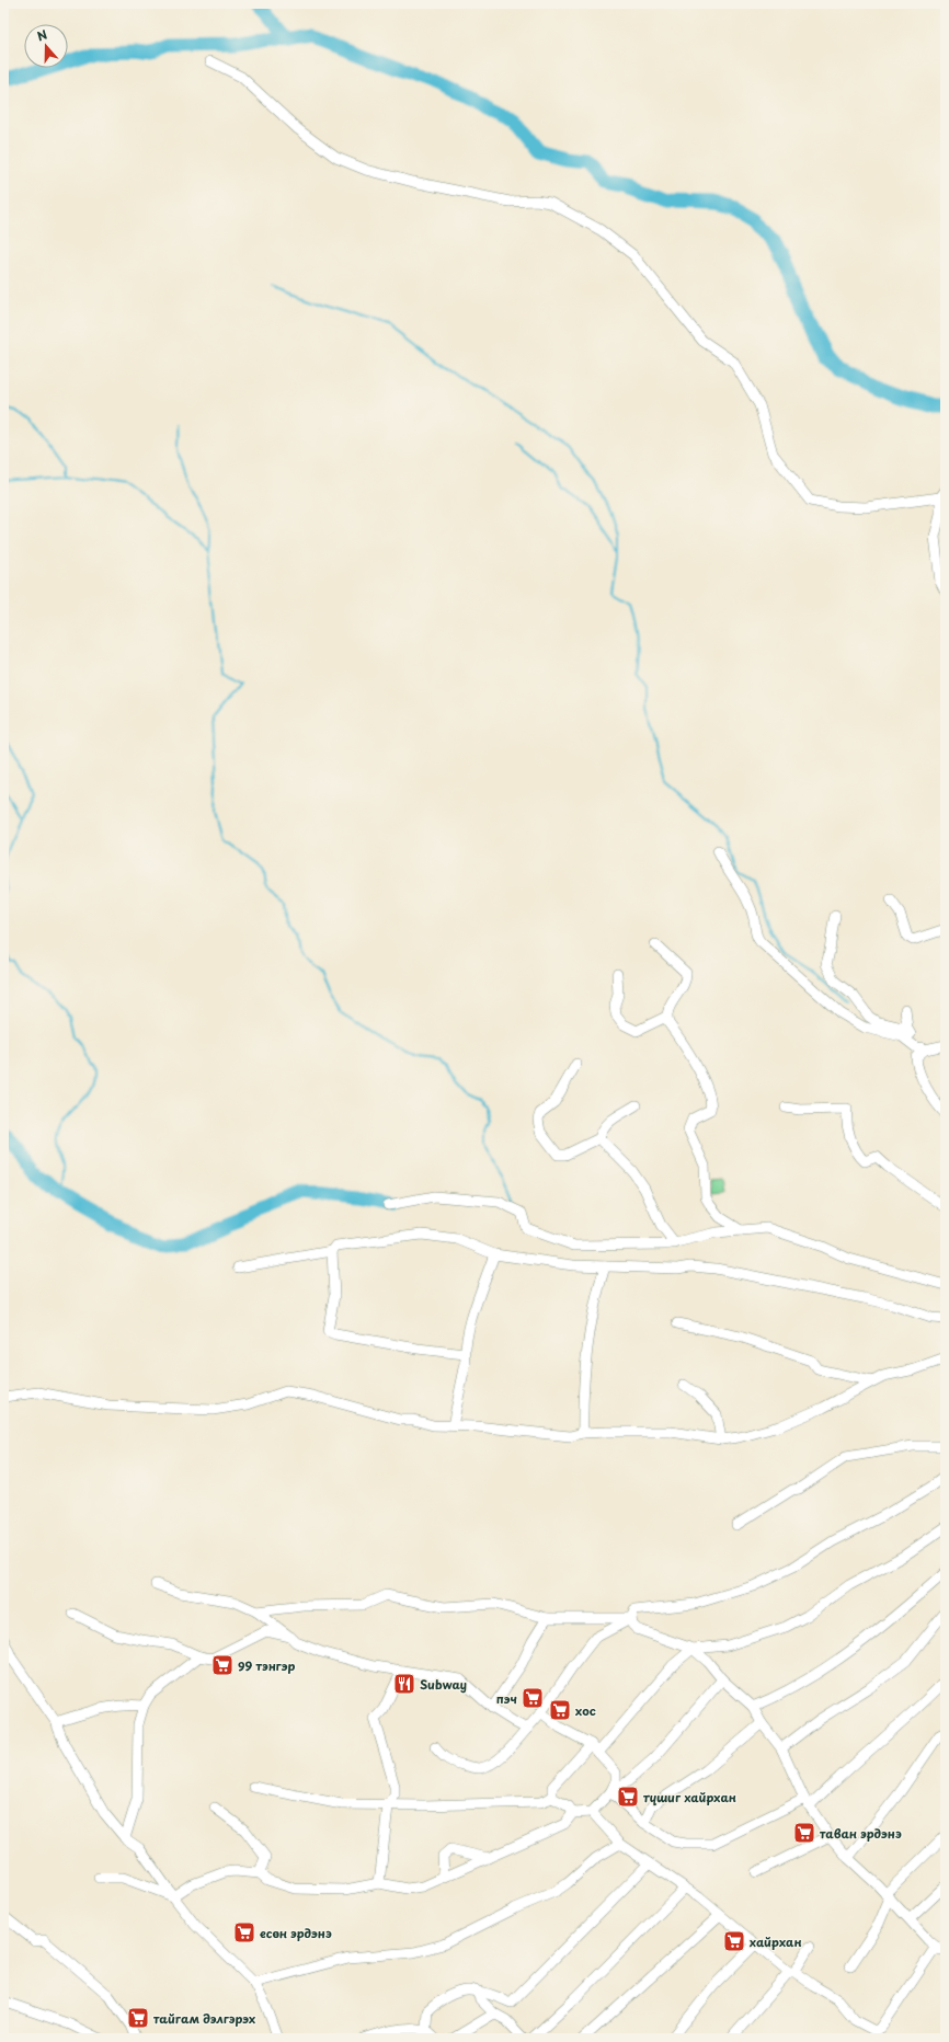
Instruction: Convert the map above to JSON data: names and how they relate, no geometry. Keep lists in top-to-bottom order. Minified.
{"places":{"supermarket":["99 тэнгэр","пэч","хос","түшиг хайрхан","таван эрдэнэ","есөн эрдэнэ","хайрхан","тайгам дэлгэрэх"],"restaurant":["Subway"]},"north":"top"}
